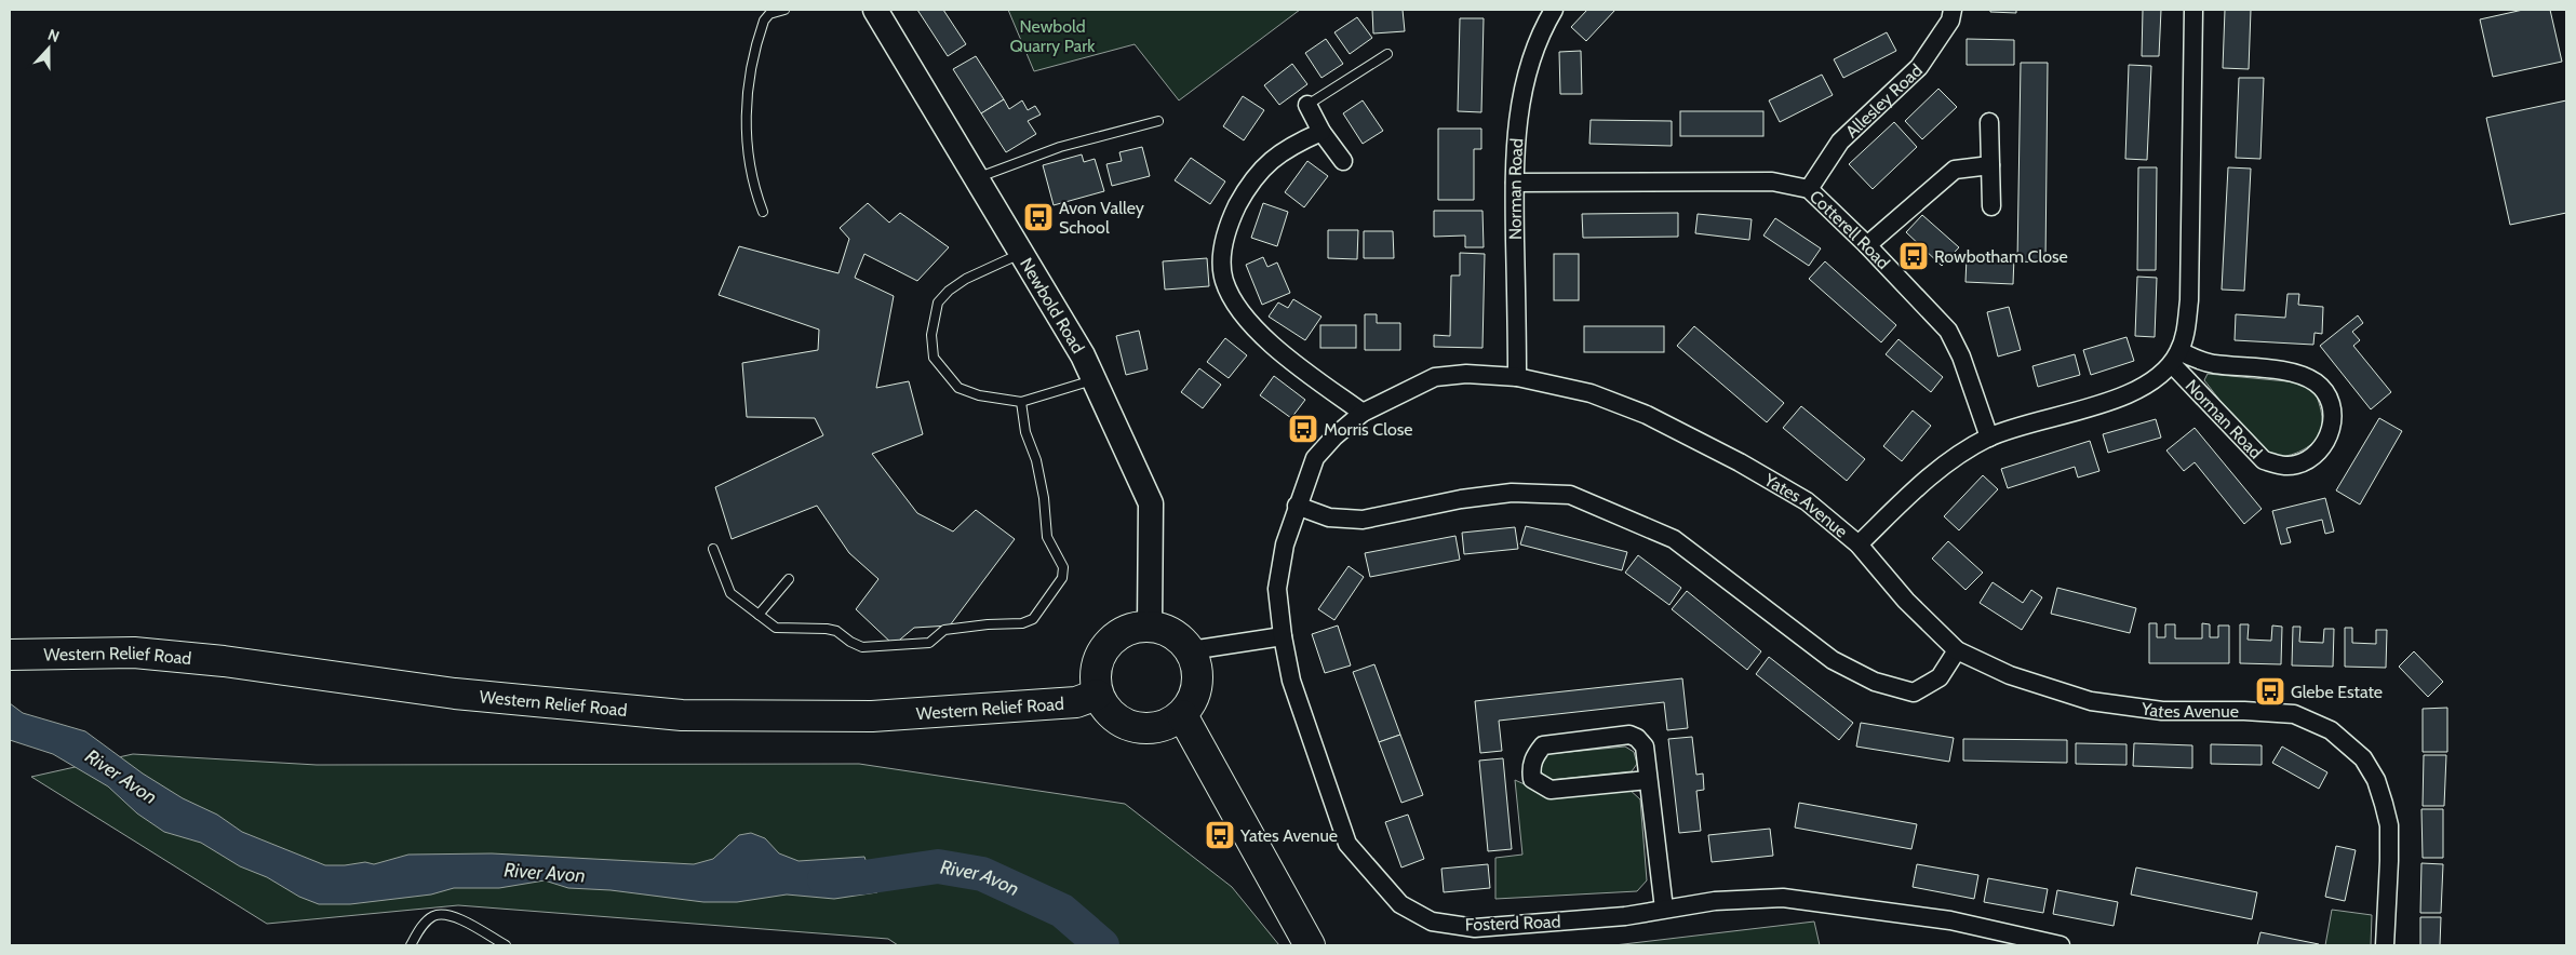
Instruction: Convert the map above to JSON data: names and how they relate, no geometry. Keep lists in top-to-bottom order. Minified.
{"streets":{"highway":["Western Relief Road"],"main road":["Newbold Road"],"street":["Allesley Road","Norman Road","Cotterell Road","Yates Avenue","Fosterd Road"]},"crossings":[["Allesley Road","Cotterell Road"],["Norman Road","Cotterell Road"],["Norman Road","Yates Avenue"],["Newbold Road","Western Relief Road"],["Yates Avenue","Fosterd Road"]],"water":["River Avon"],"parks":["Newbold Quarry Park"],"places":{"bus stop":["Avon Valley School","Rowbotham Close","Morris Close","Glebe Estate","Yates Avenue"]},"north":"top"}
